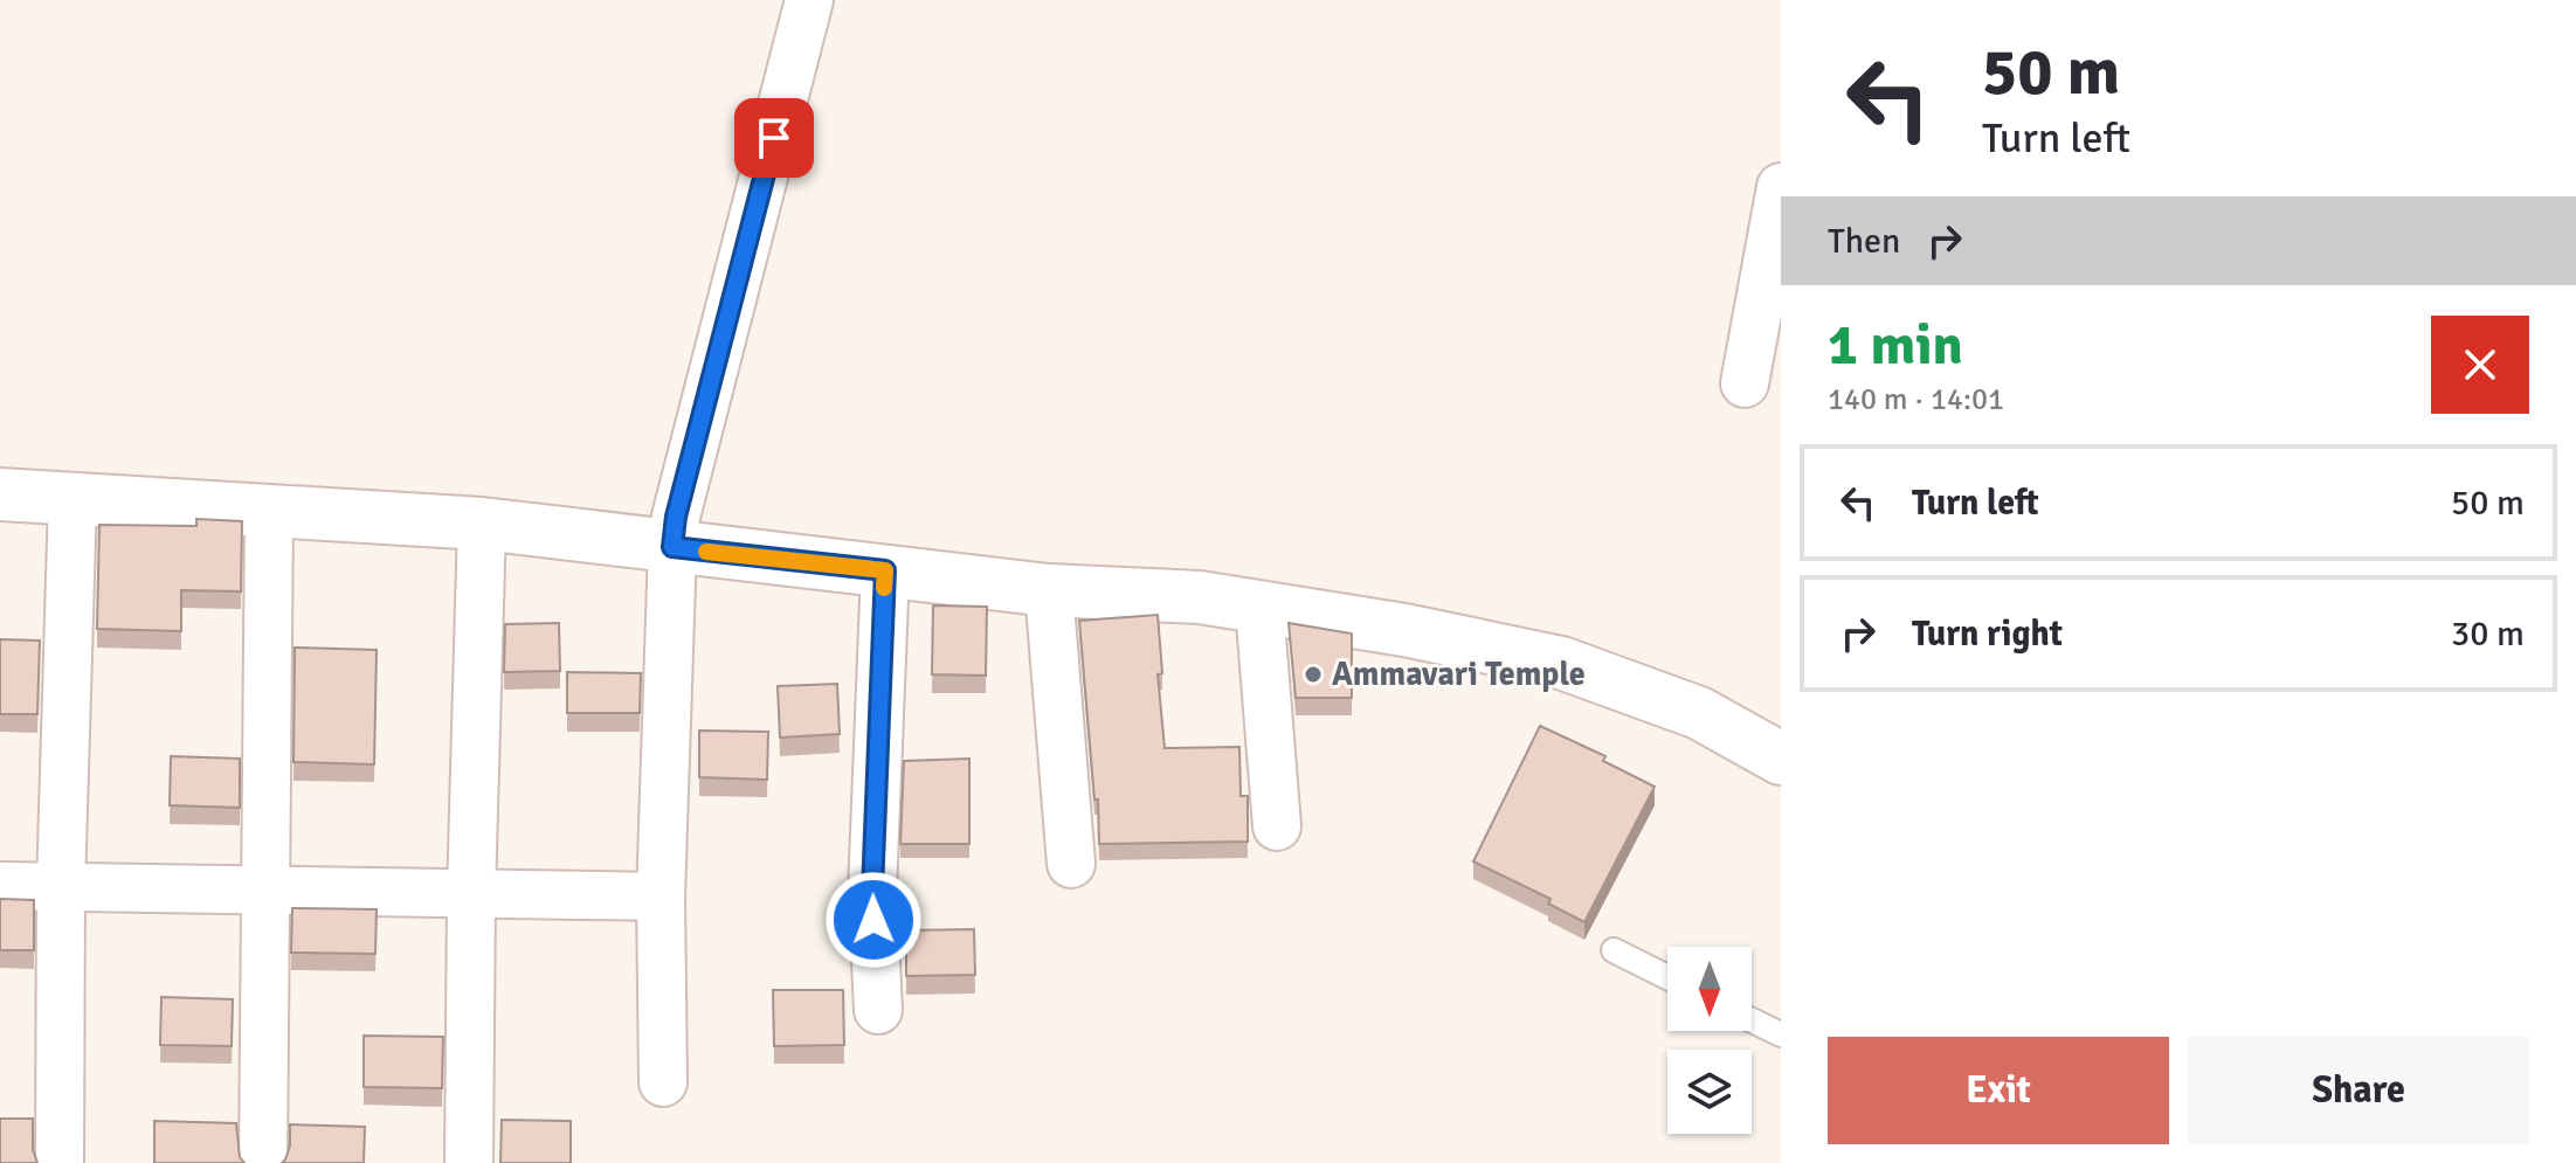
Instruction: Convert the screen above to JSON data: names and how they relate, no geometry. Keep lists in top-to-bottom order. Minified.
{"places":["Ammavari Temple"],"north":"bottom","page":{"turn":["50 m","Turn left"],"then":"Then","heading":["1 min","140 m · 14:01"],"list":[{"name":"Turn left","value":"50 m"},{"name":"Turn right","value":"30 m"}],"buttons":["Exit","Share"]}}
